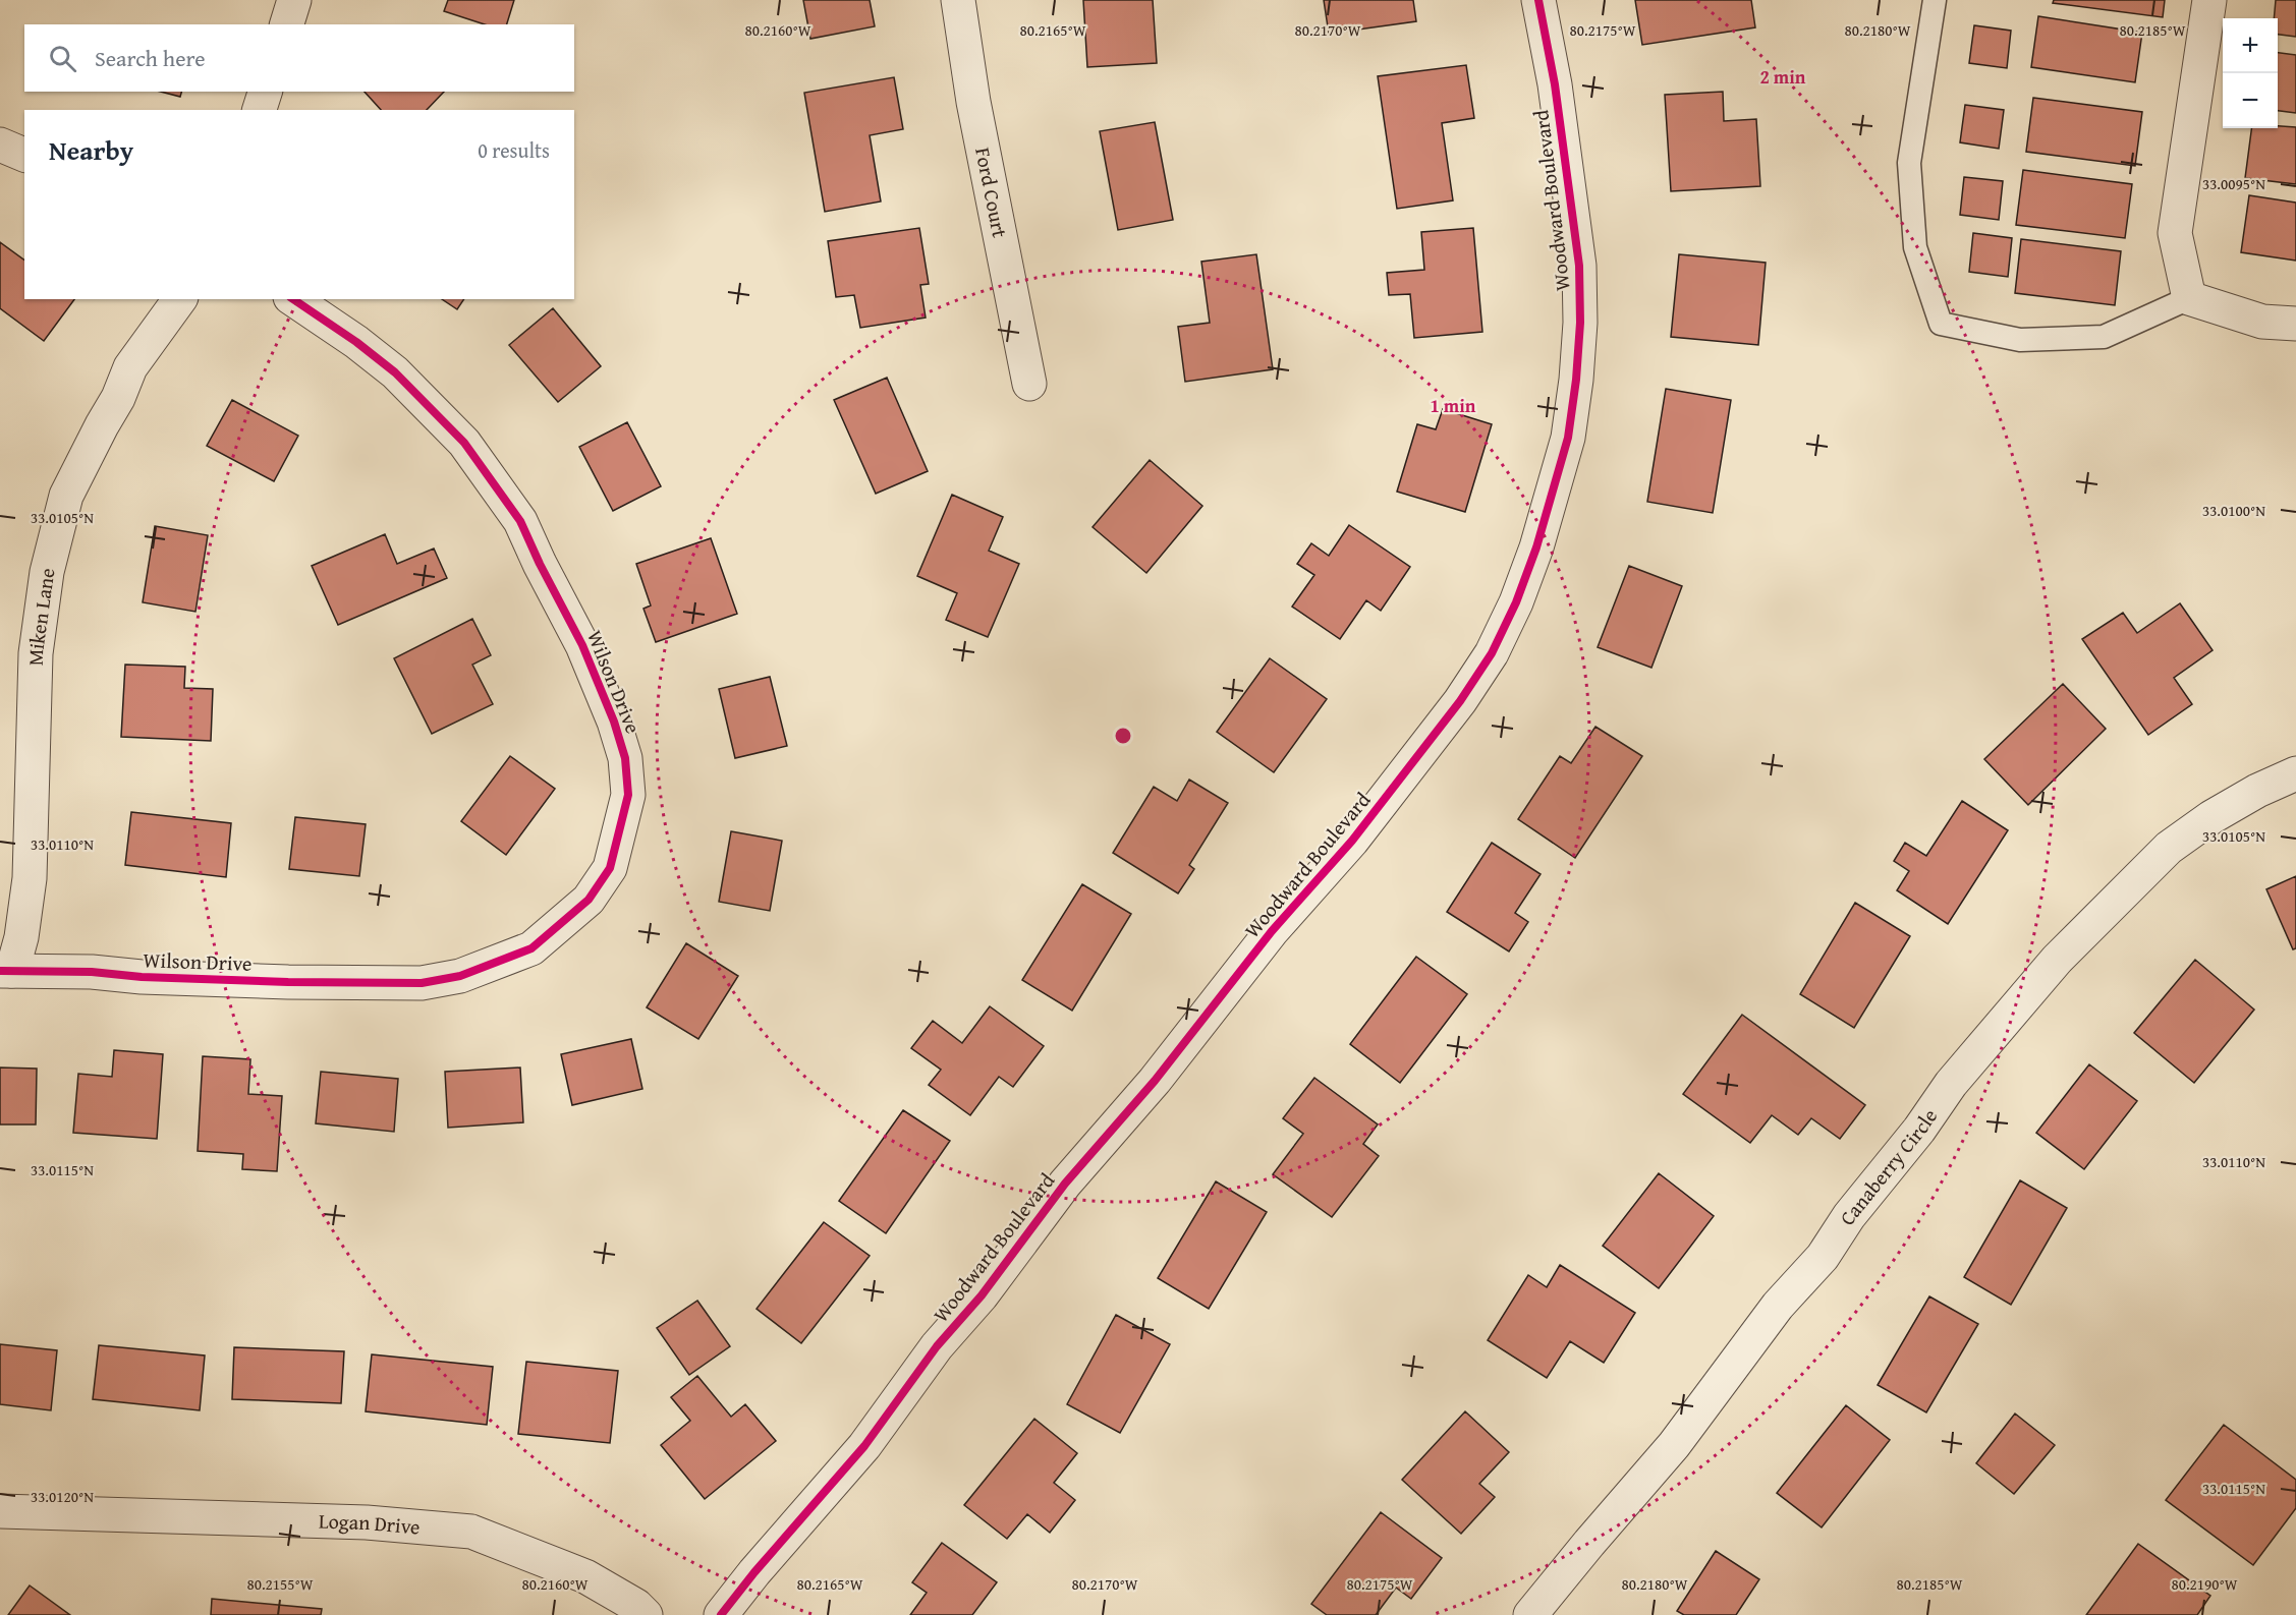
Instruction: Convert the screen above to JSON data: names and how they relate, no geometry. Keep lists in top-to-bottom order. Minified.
{"streets":{"street":["Ford Court","Woodward Boulevard","Miken Lane","Wilson Drive","Canaberry Circle","Logan Drive"]},"crossings":[["Miken Lane","Wilson Drive"]],"page":{"map_buttons":["+","−"],"search":"Search here","heading":["Nearby","0 results"]},"coordinates":["80.2160°W","80.2165°W","80.2170°W","80.2175°W","80.2180°W","80.2185°W","33.0095°N","33.0100°N","33.0105°N","33.0110°N","33.0115°N","33.0120°N","80.2155°W","80.2190°W"],"rings":["2 min","1 min"]}
